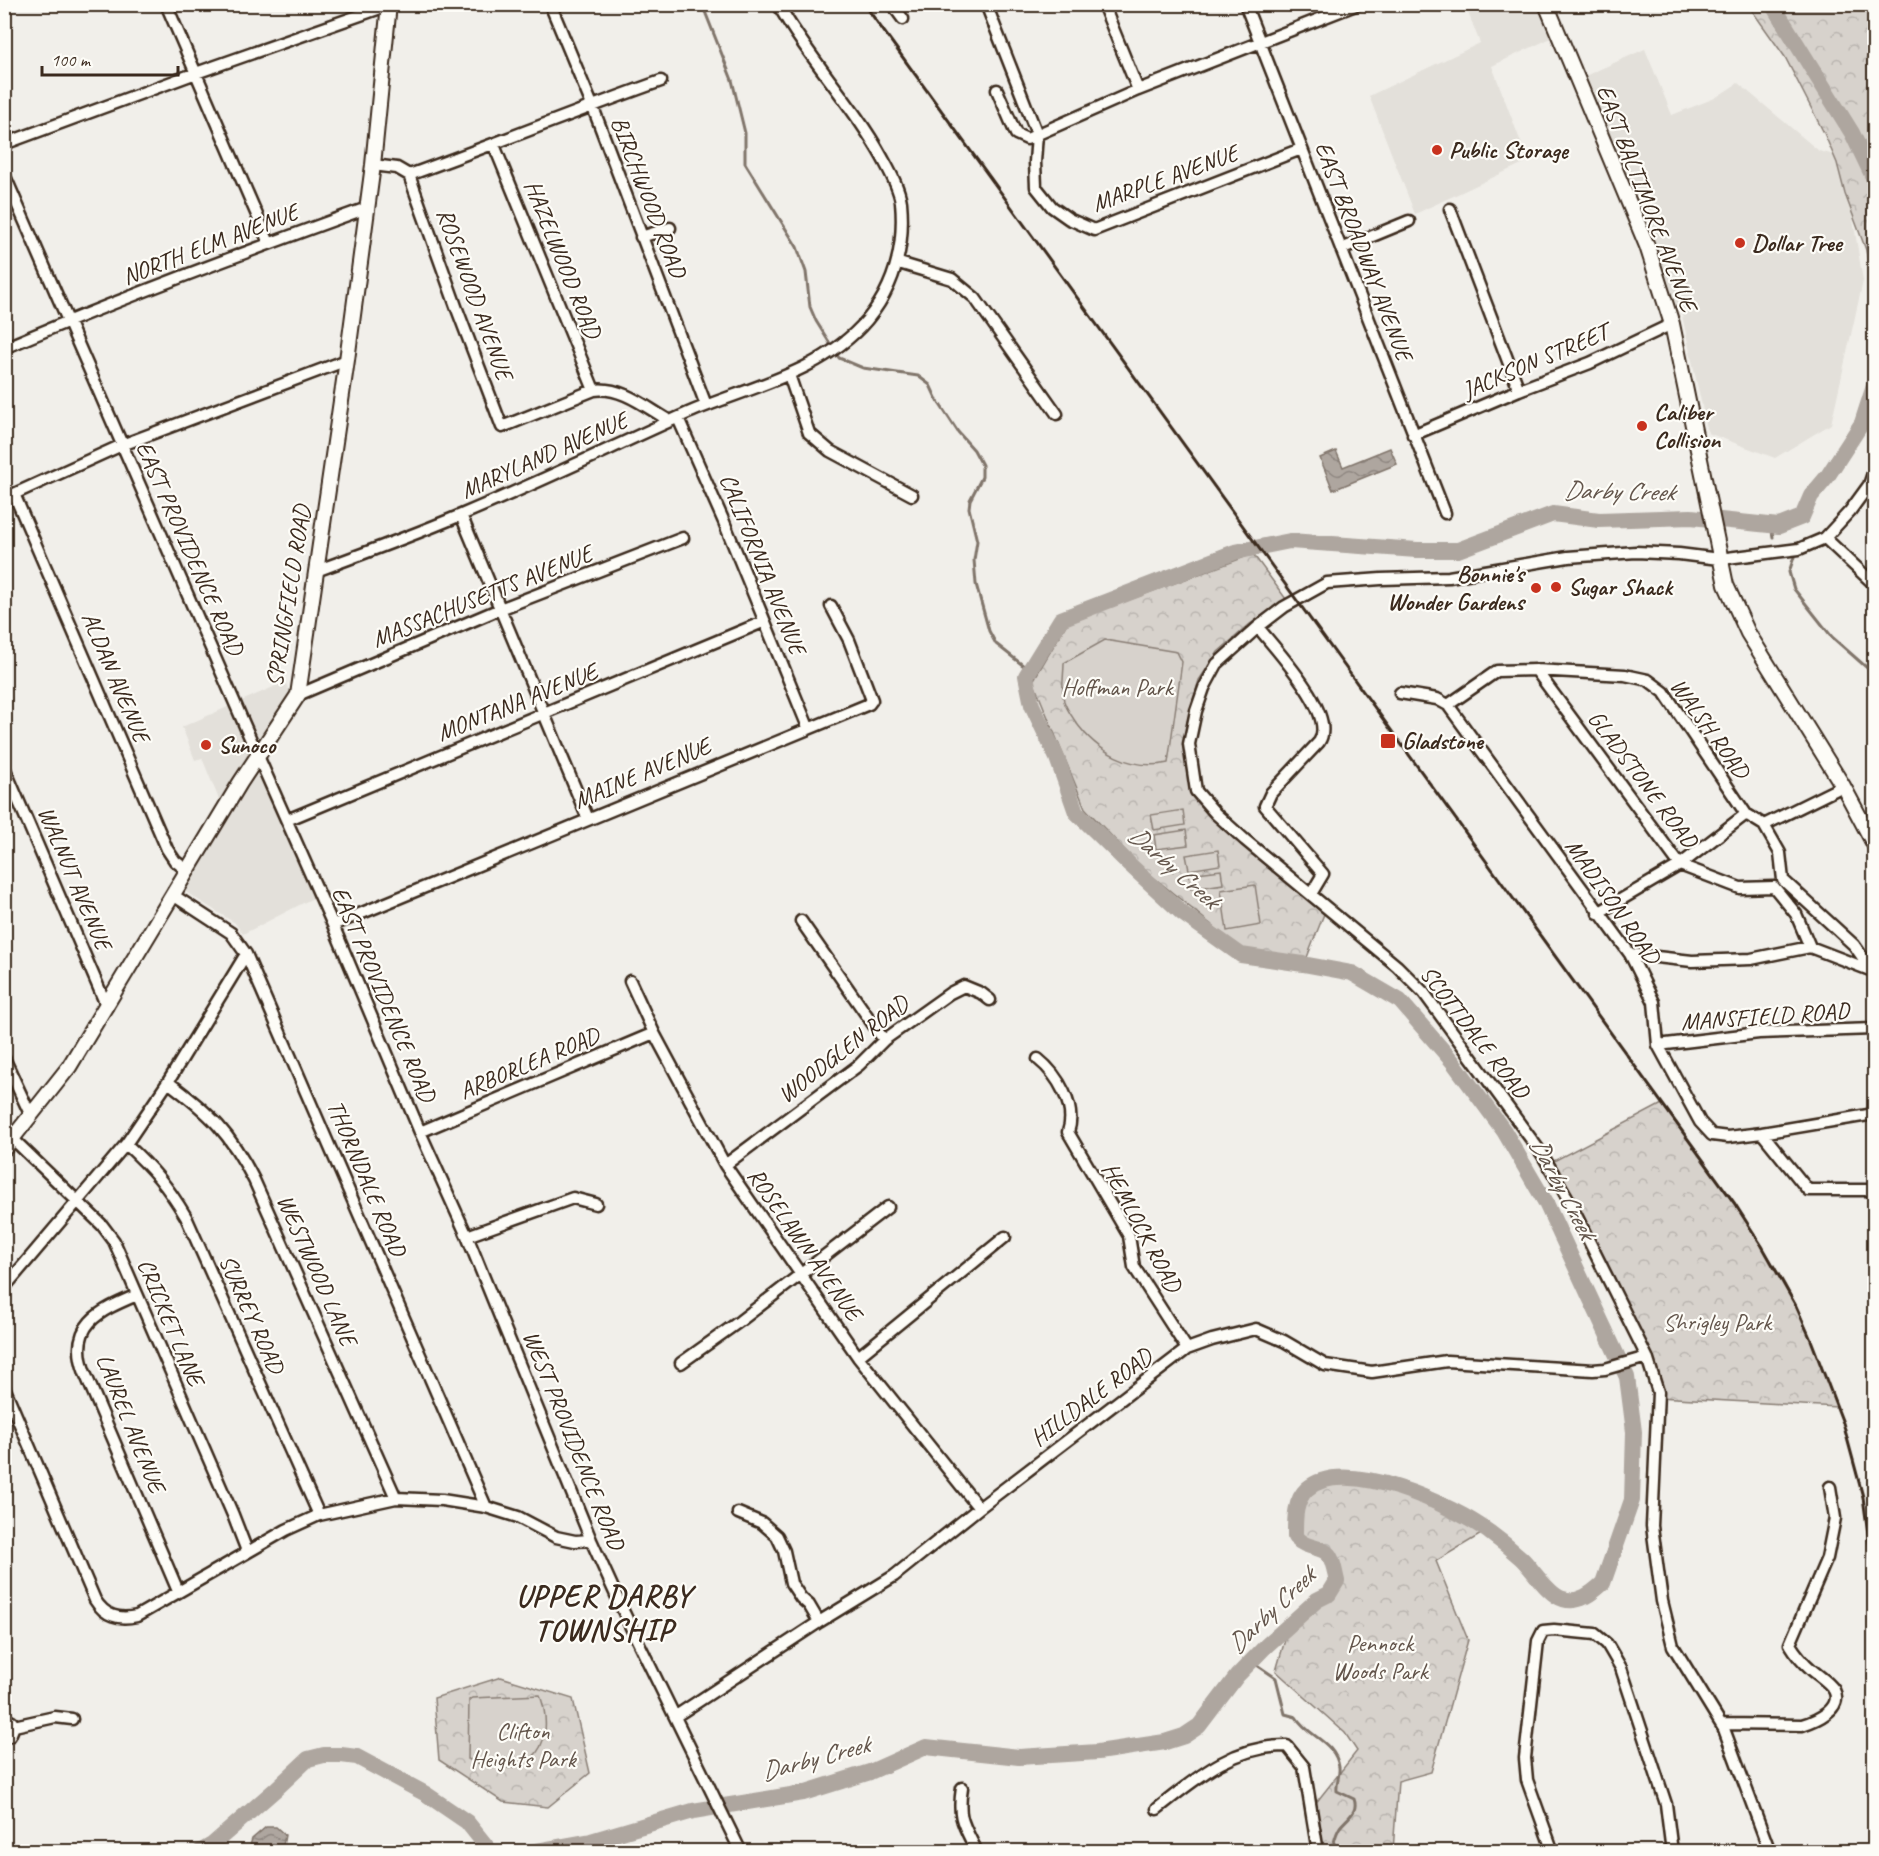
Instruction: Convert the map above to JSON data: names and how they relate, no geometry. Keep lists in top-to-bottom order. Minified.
{"streets":{"main road":["EAST BALTIMORE AVENUE","SPRINGFIELD ROAD"],"street":["MARPLE AVENUE","BIRCHWOOD ROAD","NORTH ELM AVENUE","EAST BROADWAY AVENUE","HAZELWOOD ROAD","ROSEWOOD AVENUE","JACKSON STREET","MARYLAND AVENUE","EAST PROVIDENCE ROAD","CALIFORNIA AVENUE","MASSACHUSETTS AVENUE","ALDAN AVENUE","MONTANA AVENUE","WALSH ROAD","MAINE AVENUE","GLADSTONE ROAD","WALNUT AVENUE","MADISON ROAD","MANSFIELD ROAD","SCOTTDALE ROAD","WOODGLEN ROAD","ARBORLEA ROAD","THORNDALE ROAD","HEMLOCK ROAD","ROSELAWN AVENUE","WESTWOOD LANE","SURREY ROAD","CRICKET LANE","HILLDALE ROAD","LAUREL AVENUE","WEST PROVIDENCE ROAD"]},"crossings":[["MARPLE AVENUE","EAST BROADWAY AVENUE"],["BIRCHWOOD ROAD","MARYLAND AVENUE"],["EAST BALTIMORE AVENUE","JACKSON STREET"],["EAST BALTIMORE AVENUE","SCOTTDALE ROAD"],["NORTH ELM AVENUE","EAST PROVIDENCE ROAD"],["NORTH ELM AVENUE","SPRINGFIELD ROAD"],["EAST BROADWAY AVENUE","JACKSON STREET"],["HAZELWOOD ROAD","ROSEWOOD AVENUE"],["MARYLAND AVENUE","CALIFORNIA AVENUE"],["MARYLAND AVENUE","SPRINGFIELD ROAD"],["EAST PROVIDENCE ROAD","SPRINGFIELD ROAD"],["EAST PROVIDENCE ROAD","MONTANA AVENUE"],["EAST PROVIDENCE ROAD","MAINE AVENUE"],["EAST PROVIDENCE ROAD","ARBORLEA ROAD"],["EAST PROVIDENCE ROAD","WEST PROVIDENCE ROAD"],["CALIFORNIA AVENUE","MONTANA AVENUE"],["CALIFORNIA AVENUE","MAINE AVENUE"],["SPRINGFIELD ROAD","MASSACHUSETTS AVENUE"],["SPRINGFIELD ROAD","ALDAN AVENUE"],["SPRINGFIELD ROAD","WALNUT AVENUE"],["SPRINGFIELD ROAD","THORNDALE ROAD"],["SPRINGFIELD ROAD","CRICKET LANE"],["WALSH ROAD","GLADSTONE ROAD"],["WALSH ROAD","MADISON ROAD"],["MADISON ROAD","MANSFIELD ROAD"],["SCOTTDALE ROAD","HILLDALE ROAD"],["WOODGLEN ROAD","ROSELAWN AVENUE"],["ARBORLEA ROAD","ROSELAWN AVENUE"],["HEMLOCK ROAD","HILLDALE ROAD"],["ROSELAWN AVENUE","HILLDALE ROAD"],["CRICKET LANE","LAUREL AVENUE"],["HILLDALE ROAD","WEST PROVIDENCE ROAD"]],"districts":["UPPER DARBY TOWNSHIP"],"water":["Darby Creek"],"parks":["Hoffman Park","Shrigley Park","Pennock Woods Park","Clifton Heights Park"],"places":{"other":["Public Storage","Dollar Tree","Caliber Collision","Sugar Shack","Bonnie's Wonder Gardens","Sunoco"],"transit":["Gladstone"]},"scale_bar":"100 m"}
